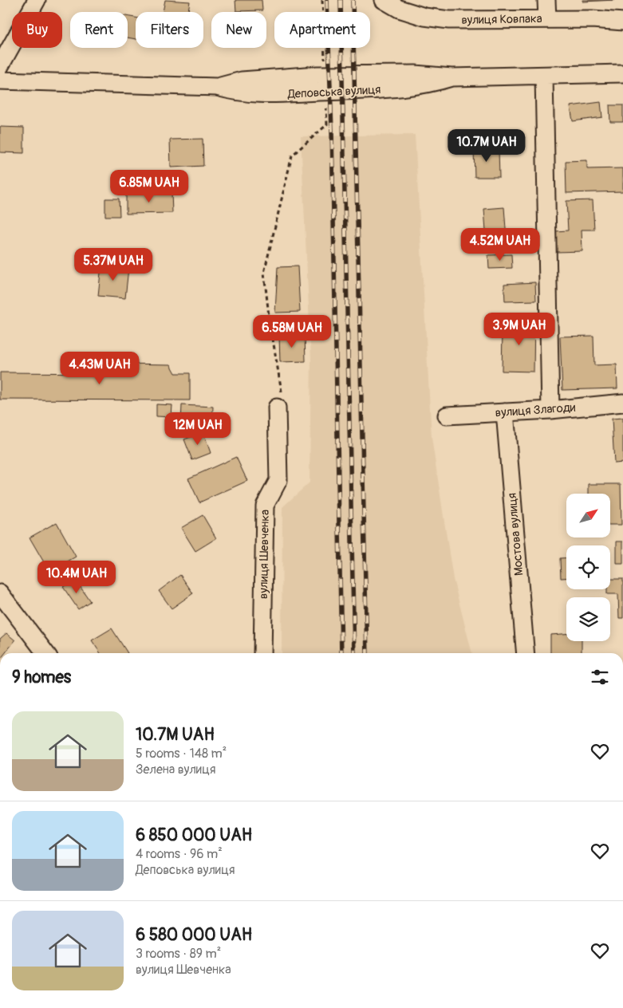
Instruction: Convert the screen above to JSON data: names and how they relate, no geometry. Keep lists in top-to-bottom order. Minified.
{"streets":{"street":["вулиця Ковпака","Деповська вулиця","вулиця Злагоди","Мостова вулиця","вулиця Шевченка"]},"crossings":[["вулиця Злагоди","Мостова вулиця"]],"north":"top right","page":{"chip":["Buy","Rent","Filters","New","Apartment"],"price":["10.7M UAH","6.85M UAH","4.52M UAH","5.37M UAH","3.9M UAH","6.58M UAH","4.43M UAH","12M UAH","10.4M UAH"],"heading":"9 homes","list":[{"name":"10.7M UAH","note":"5 rooms · 148 m² · Зелена вулиця"},{"name":"6 850 000 UAH","note":"4 rooms · 96 m² · Деповська вулиця"},{"name":"6 580 000 UAH","note":"3 rooms · 89 m² · вулиця Шевченка"}]}}
